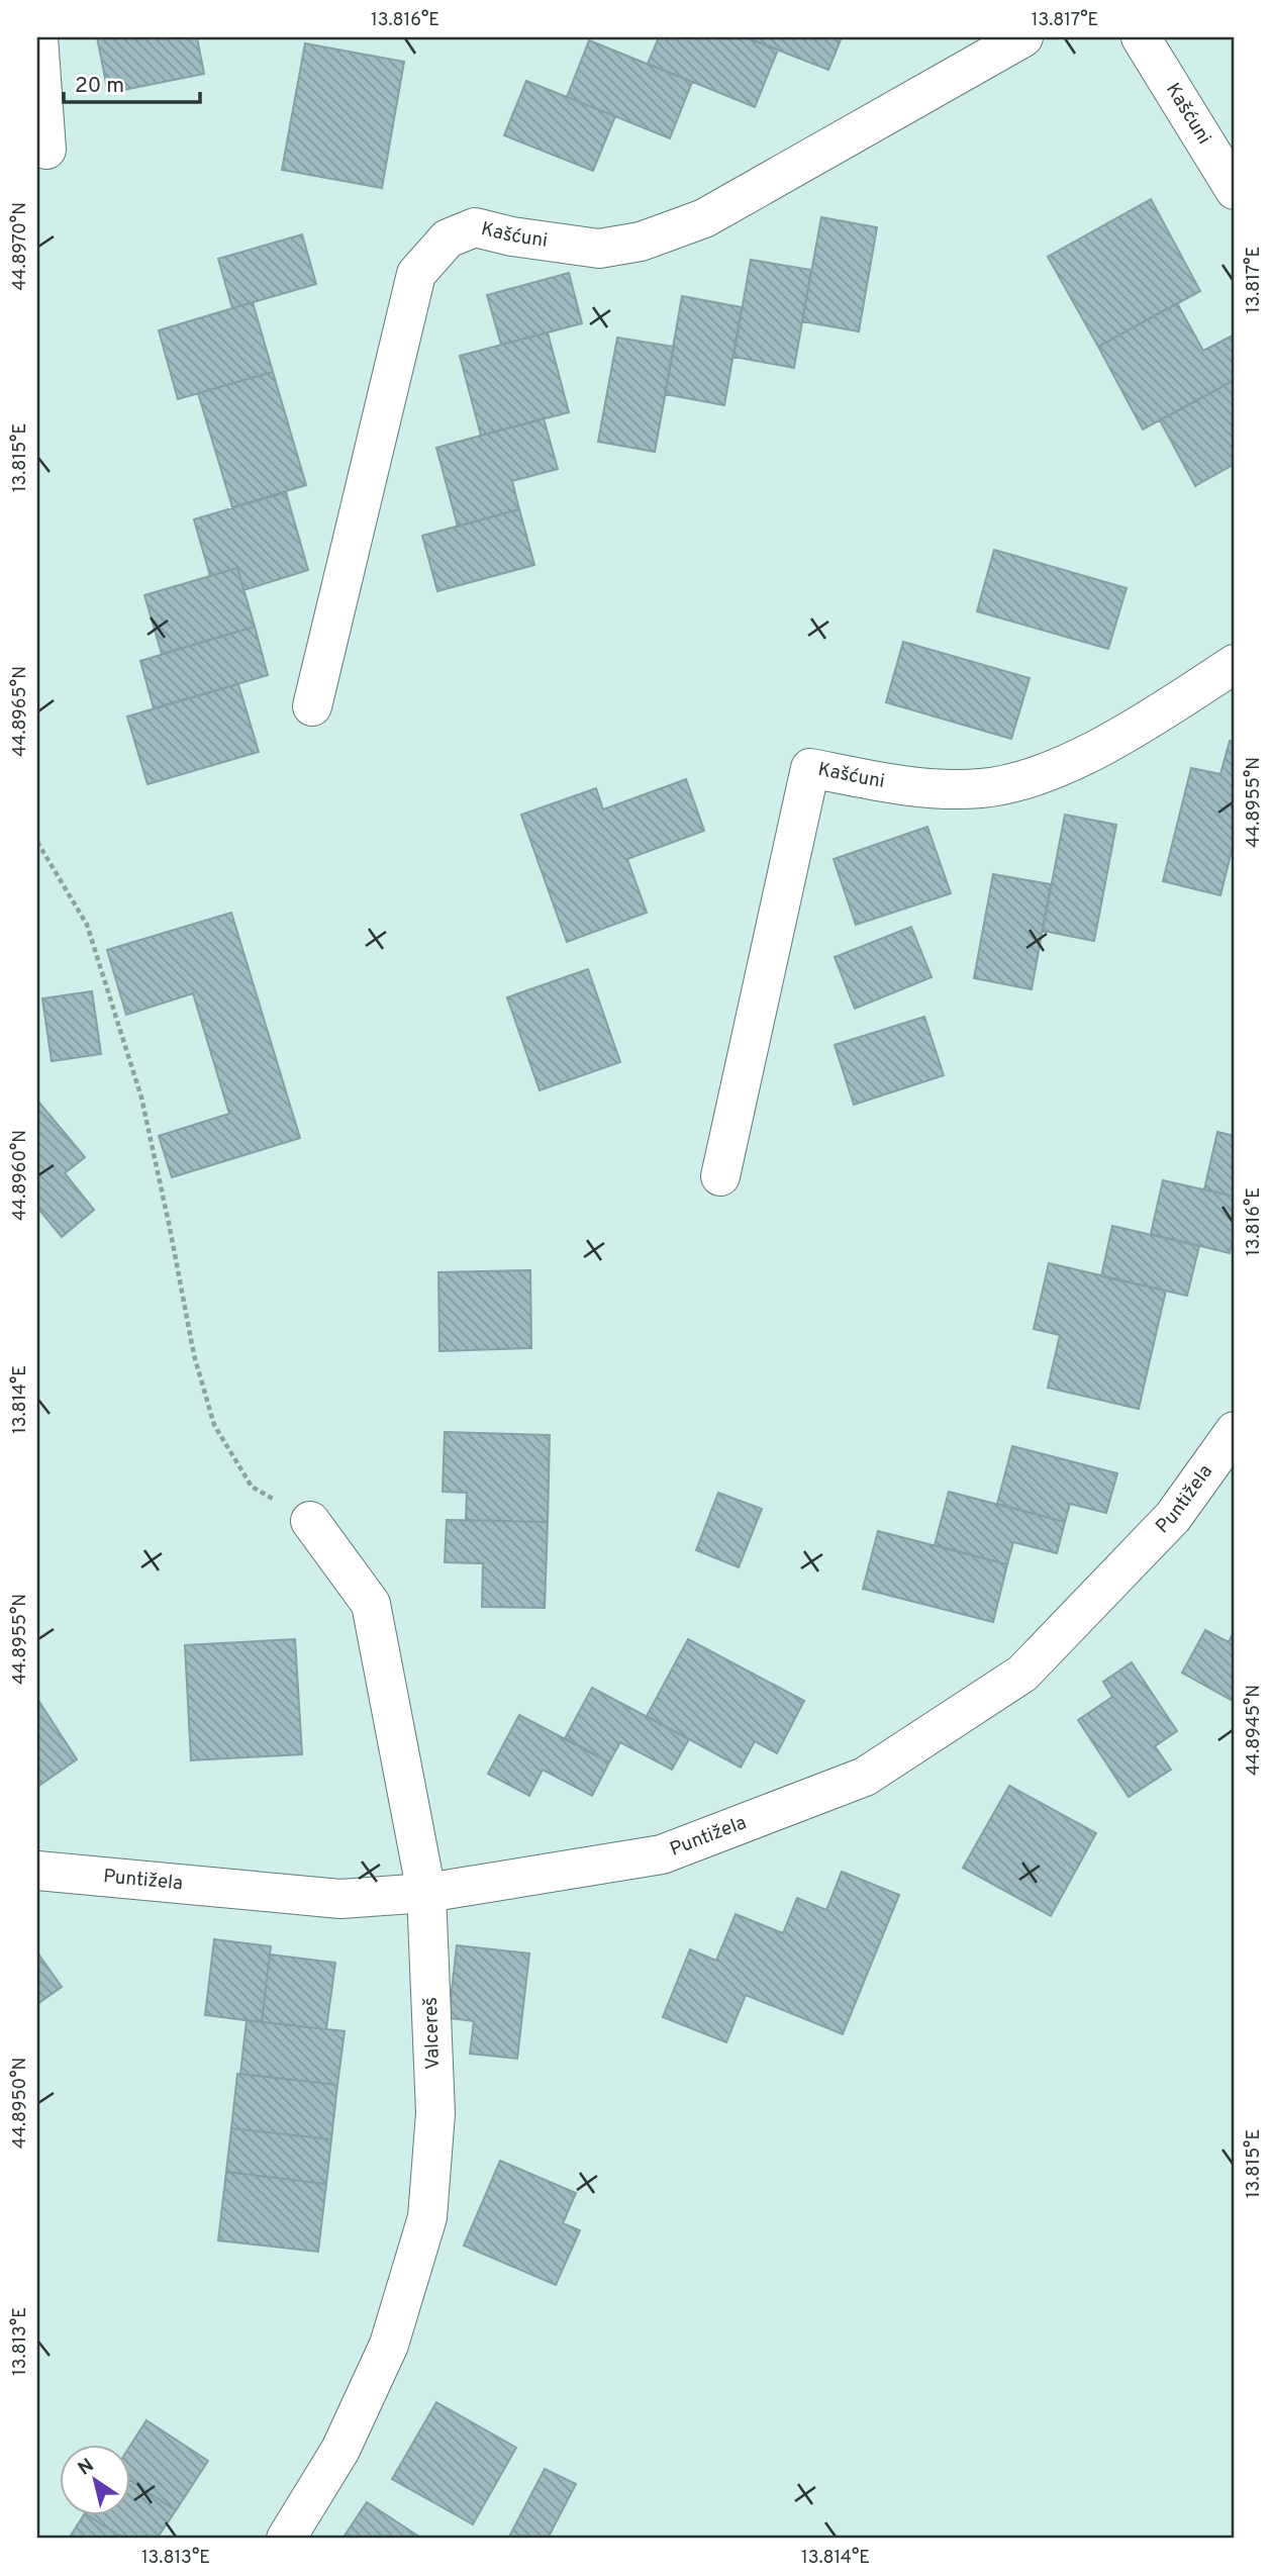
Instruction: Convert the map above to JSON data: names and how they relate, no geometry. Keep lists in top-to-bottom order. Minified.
{"streets":{"street":["Kašćuni","Puntižela","Valcereš"]},"crossings":[["Puntižela","Valcereš"]],"scale_bar":"20 m","north":"top left","coordinates":["13.816°E","13.817°E","44.8970°N","13.815°E","44.8965°N","44.8955°N","44.8960°N","13.814°E","44.8945°N","44.8950°N","13.813°E"]}
